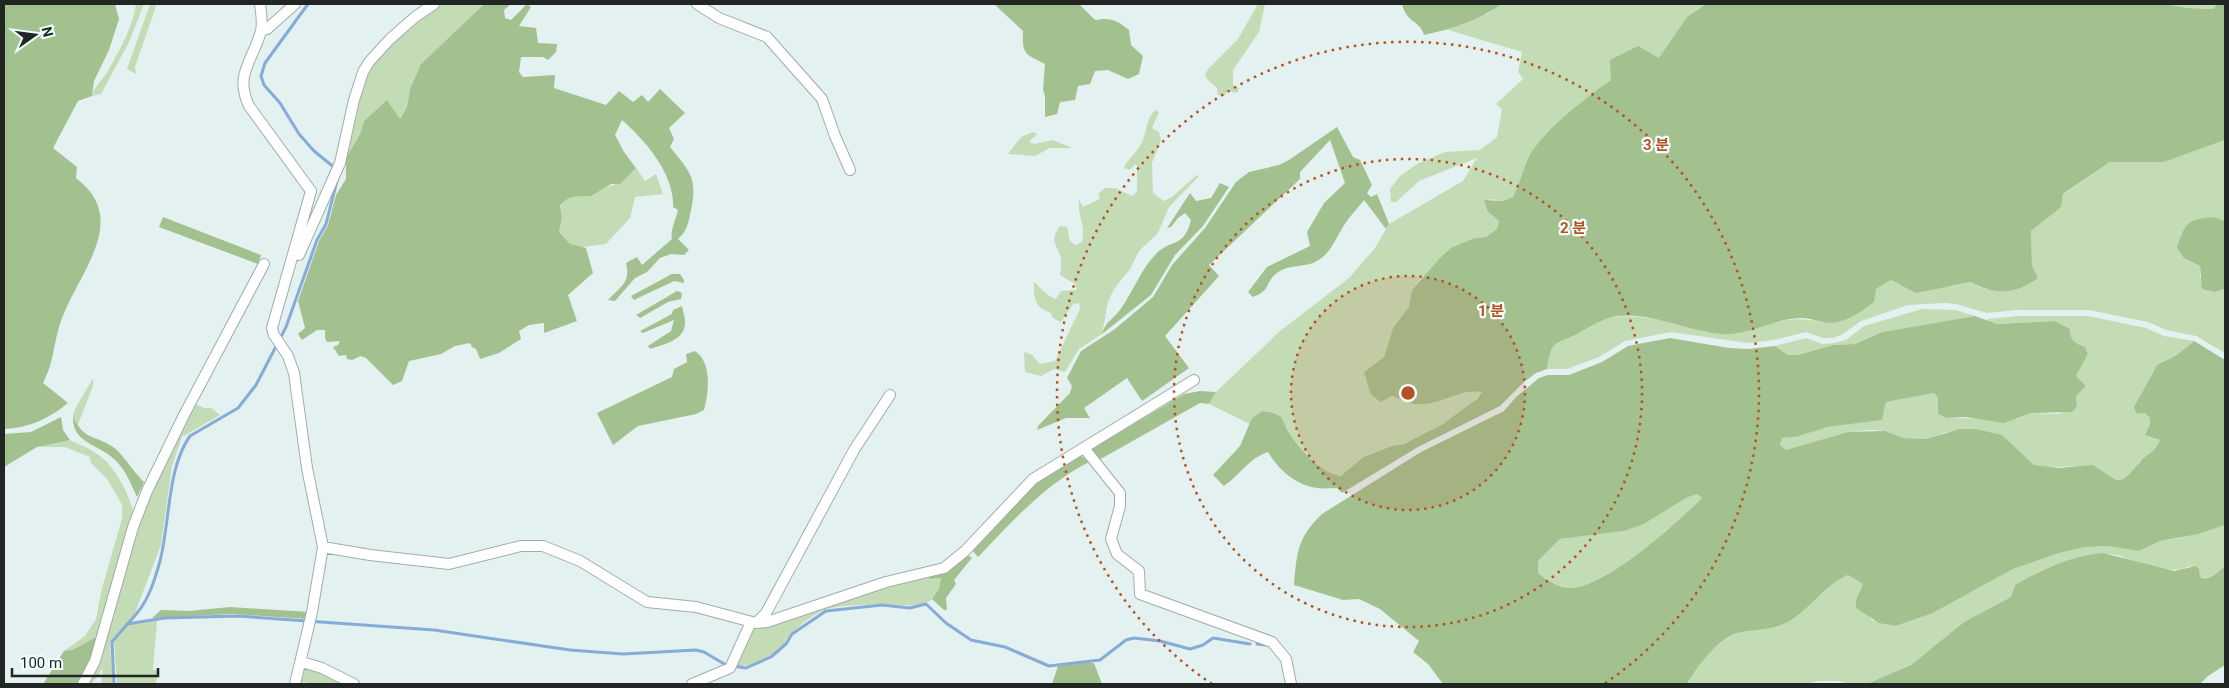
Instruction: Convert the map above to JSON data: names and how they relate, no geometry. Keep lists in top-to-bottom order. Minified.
{"scale_bar":"100 m","north":"right","rings":["3 분","2 분","1 분"]}
